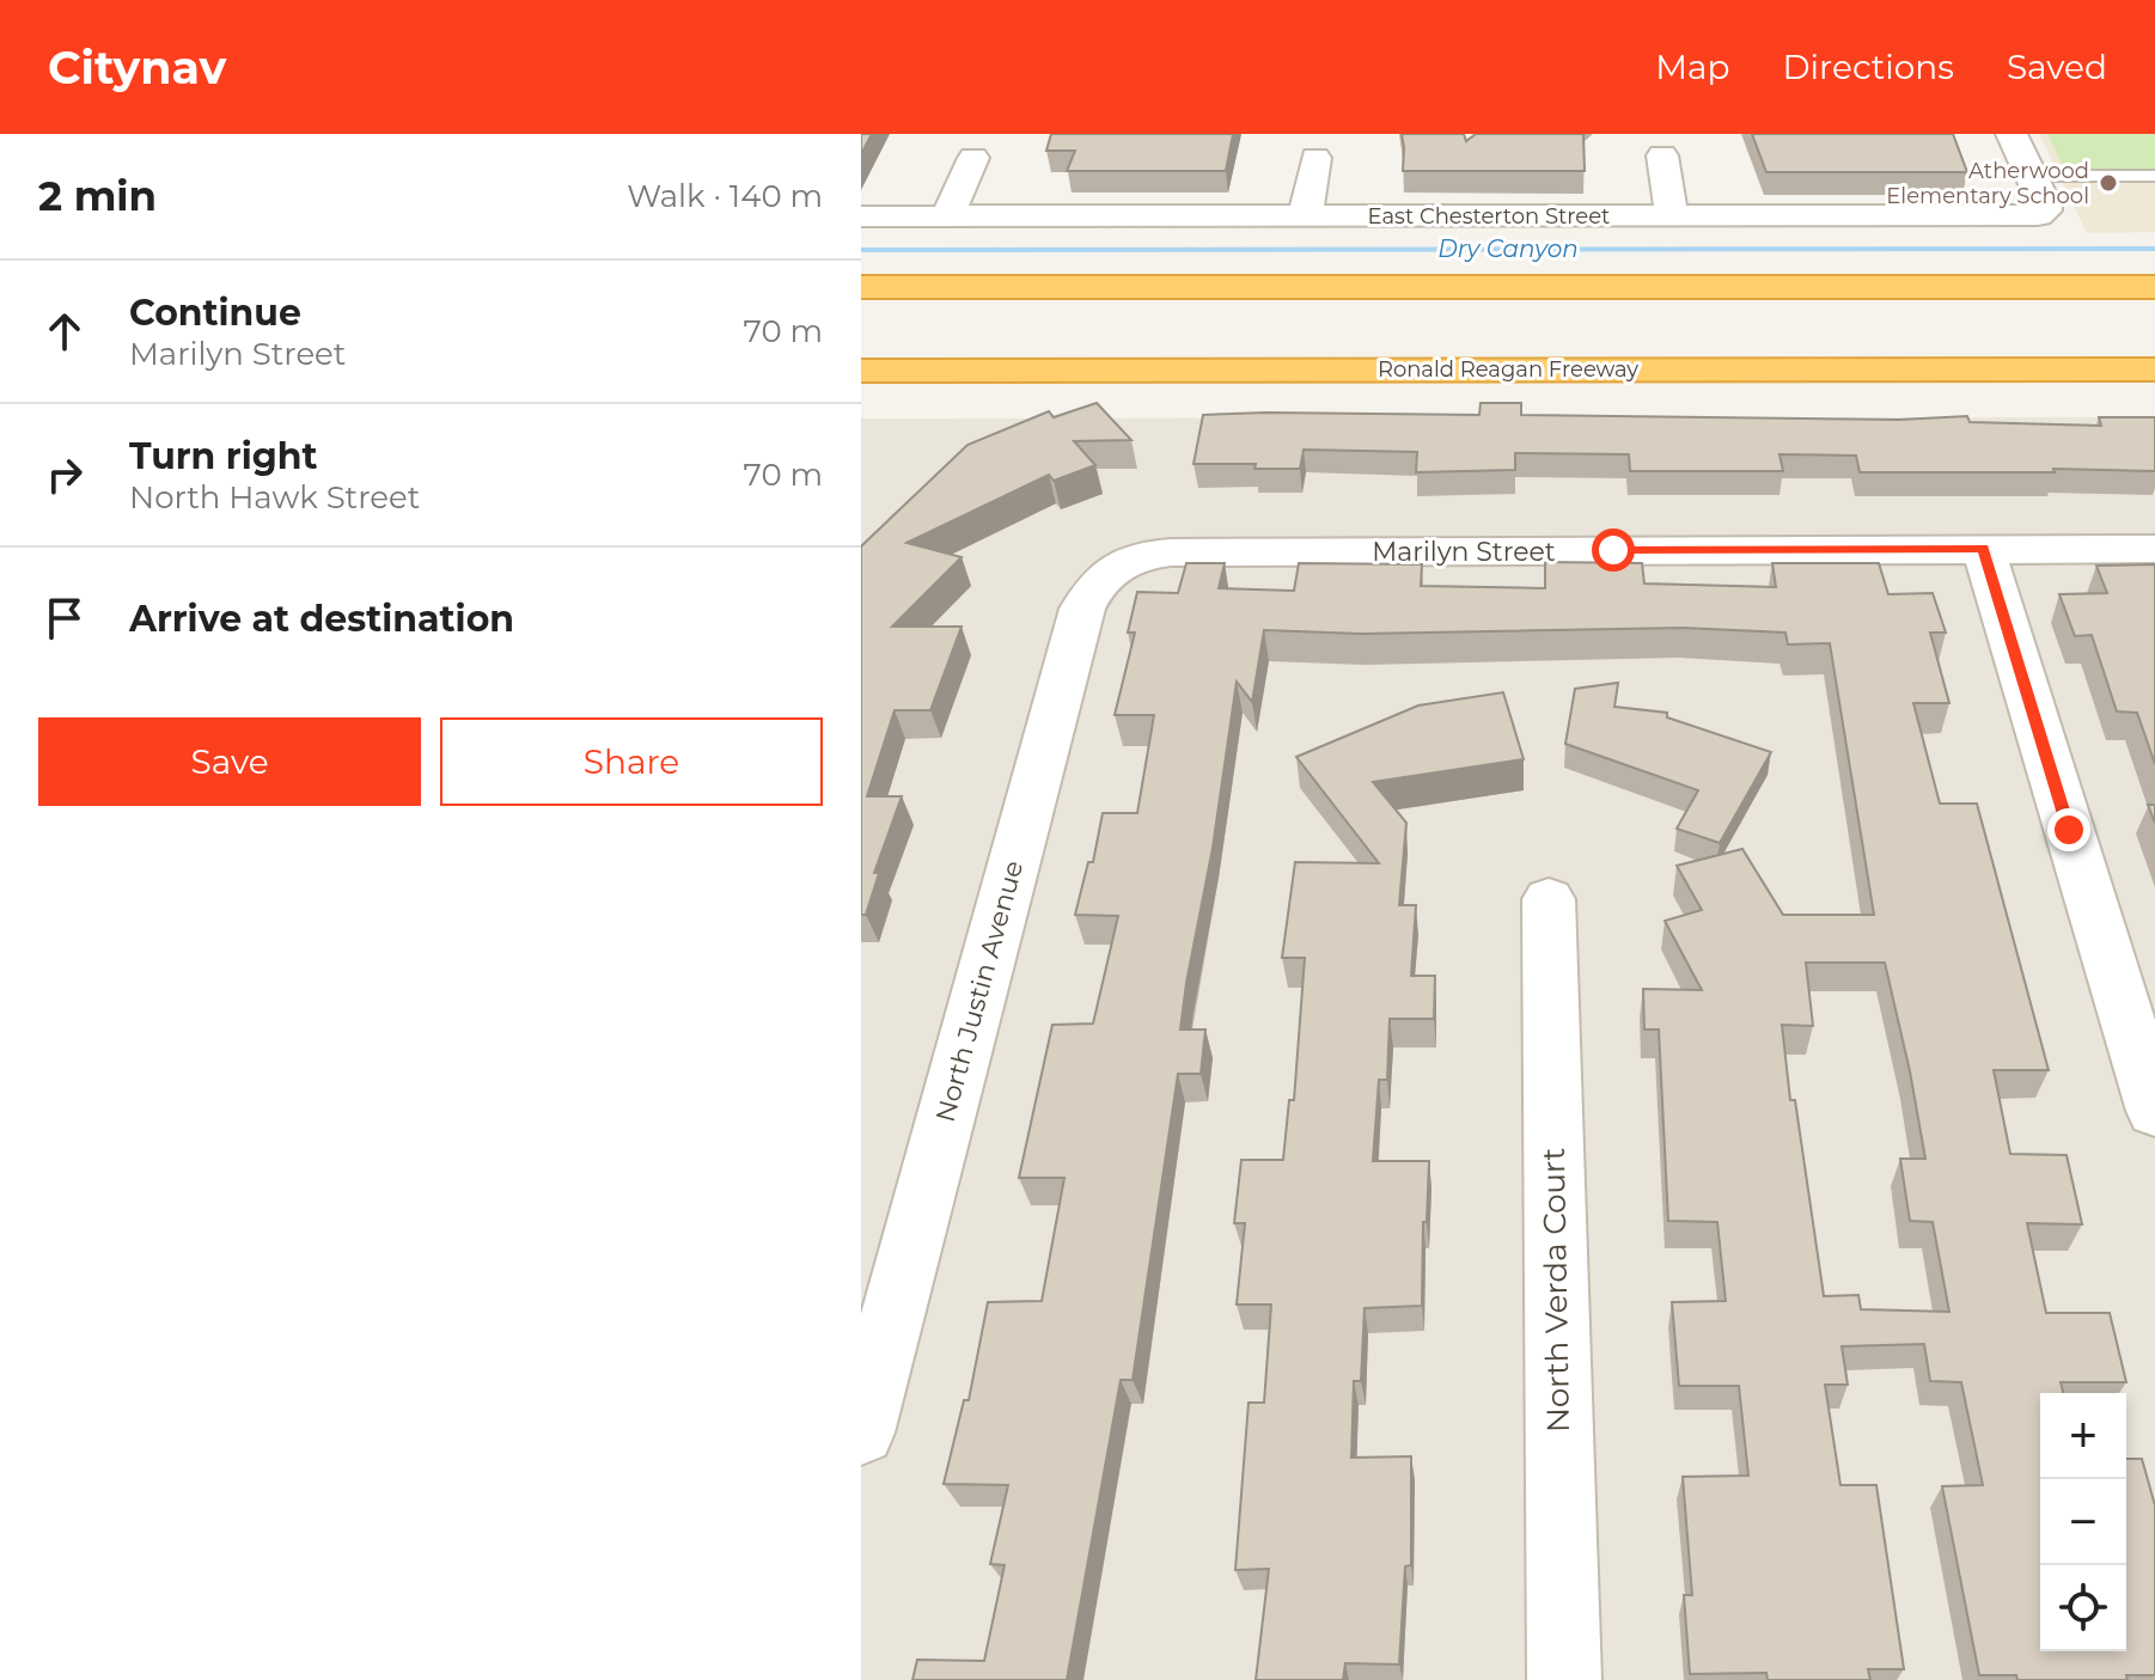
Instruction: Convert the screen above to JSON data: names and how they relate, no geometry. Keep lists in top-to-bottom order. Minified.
{"streets":{"highway":["Ronald Reagan Freeway"],"street":["East Chesterton Street","Marilyn Street","North Justin Avenue","North Verda Court"]},"crossings":[["Marilyn Street","North Justin Avenue"]],"water":["Dry Canyon"],"places":["Atherwood Elementary School"],"page":{"header":"Citynav","nav":["Map","Directions","Saved"],"heading":["2 min","Walk · 140 m"],"list":[["Continue","Marilyn Street","70 m"],["Turn right","North Hawk Street","70 m"],"Arrive at destination"],"buttons":["Save","Share"],"map_buttons":["+","−"]}}
